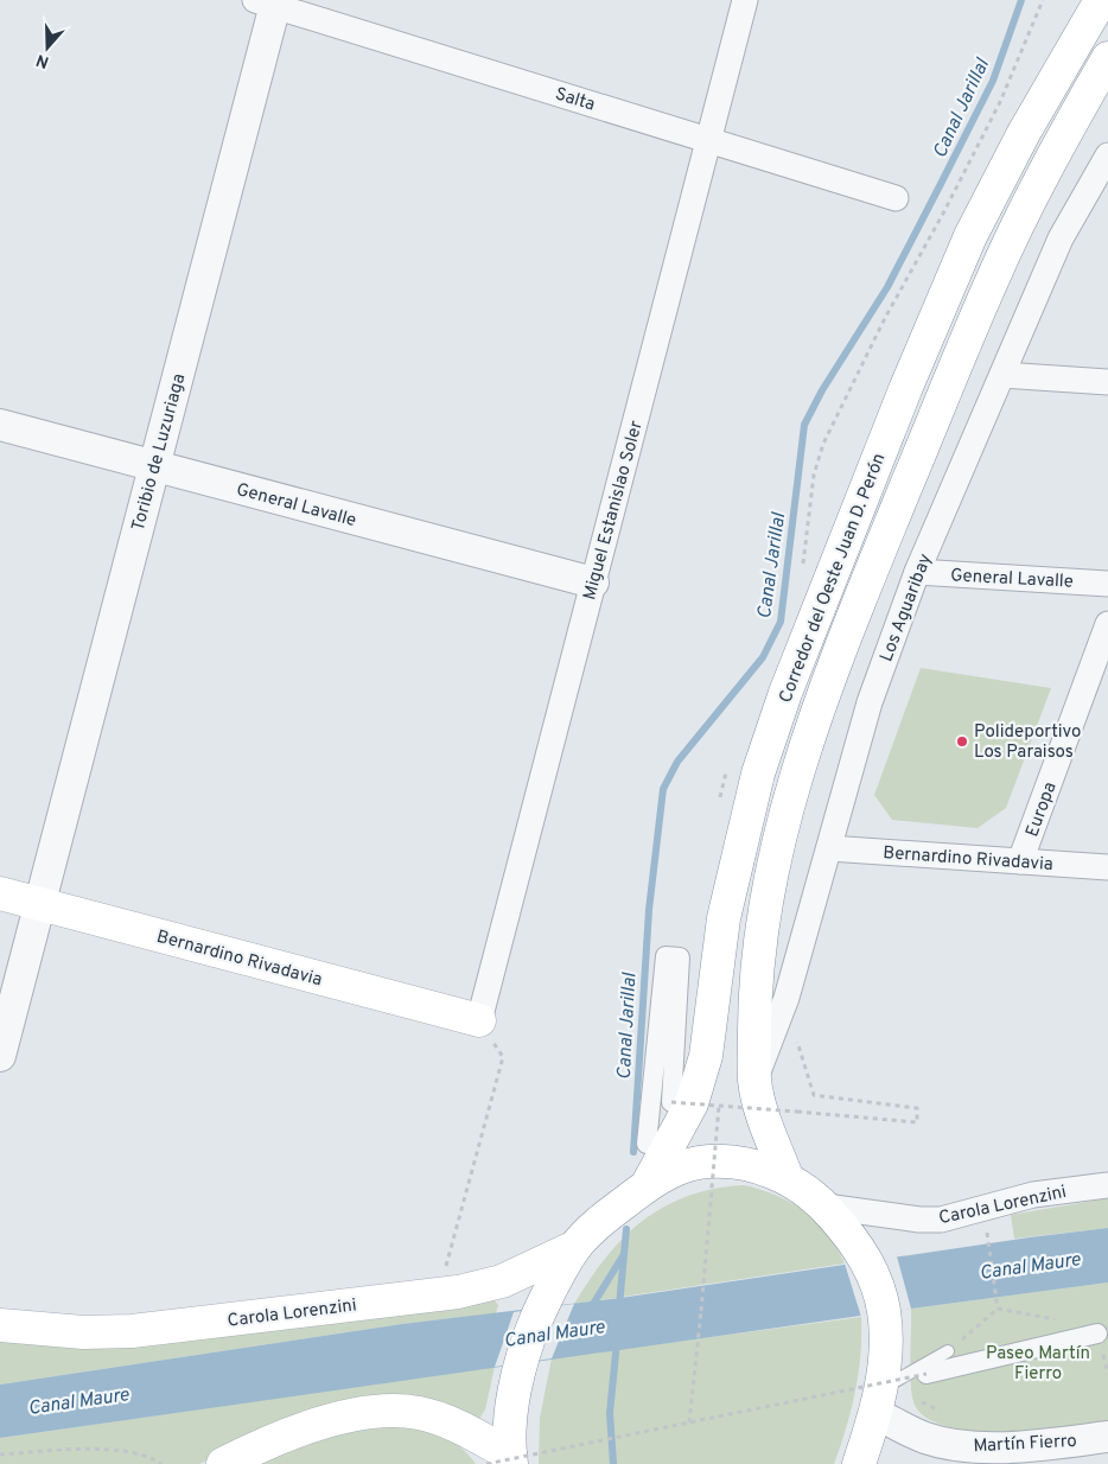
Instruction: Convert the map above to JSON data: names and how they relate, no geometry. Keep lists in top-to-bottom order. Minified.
{"streets":{"main road":["Corredor del Oeste Juan D. Perón","Bernardino Rivadavia","Carola Lorenzini"],"street":["Salta","Toribio de Luzuriaga","General Lavalle","Miguel Estanislao Soler","Los Aguaribay","Europa","Martín Fierro"]},"crossings":[["Salta","Toribio de Luzuriaga"],["Salta","Miguel Estanislao Soler"],["Toribio de Luzuriaga","General Lavalle"],["Toribio de Luzuriaga","Bernardino Rivadavia"],["General Lavalle","Miguel Estanislao Soler"],["General Lavalle","Los Aguaribay"],["Miguel Estanislao Soler","Bernardino Rivadavia"],["Corredor del Oeste Juan D. Perón","Los Aguaribay"],["Los Aguaribay","Bernardino Rivadavia"],["Europa","Bernardino Rivadavia"]],"water":["Canal Jarillal","Canal Maure"],"parks":["Paseo Martín Fierro"],"places":["Polideportivo Los Paraisos"],"north":"bottom"}
